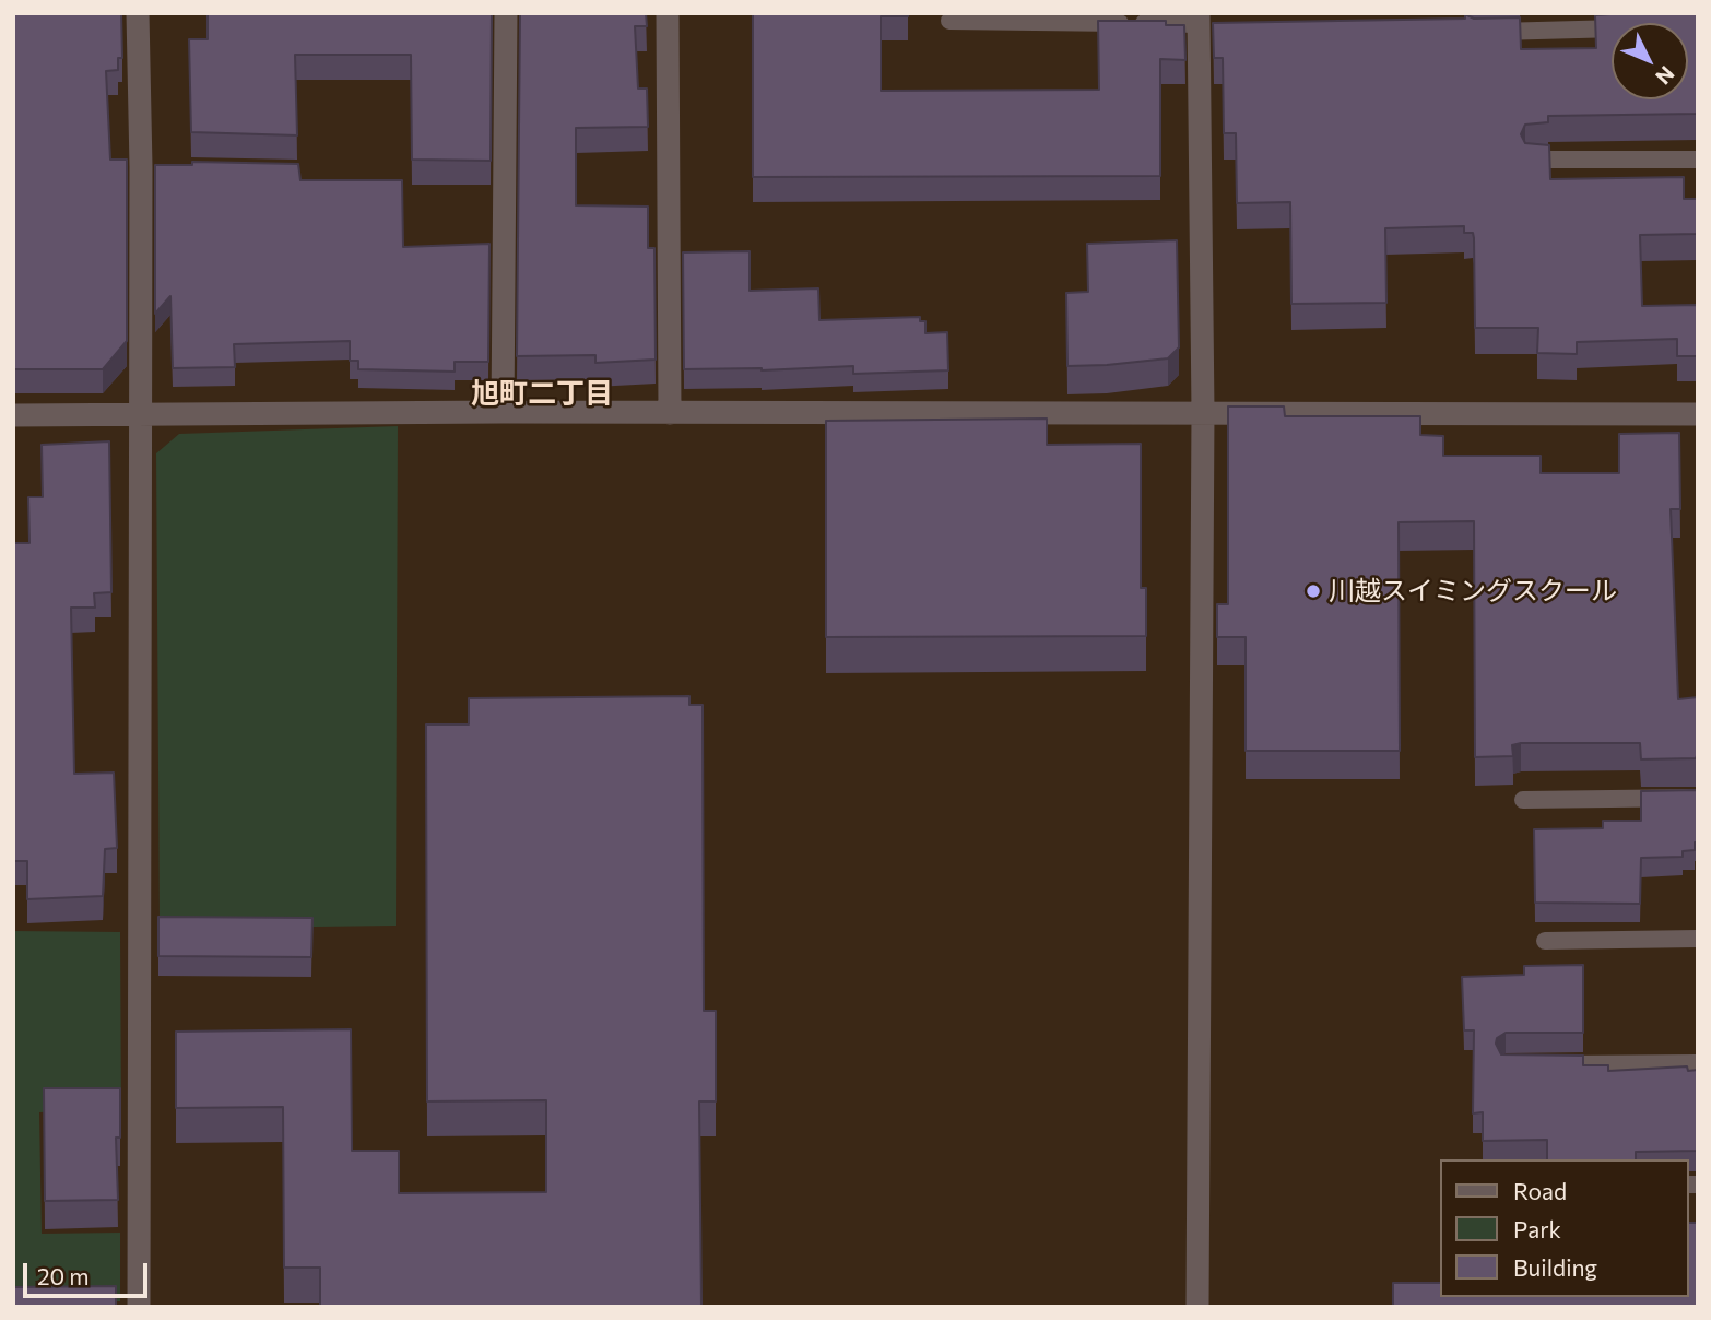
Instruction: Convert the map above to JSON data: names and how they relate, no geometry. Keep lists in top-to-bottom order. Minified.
{"districts":["旭町二丁目"],"places":["川越スイミングスクール"],"legend":["Road","Park","Building"],"scale_bar":"20 m","north":"bottom right"}
